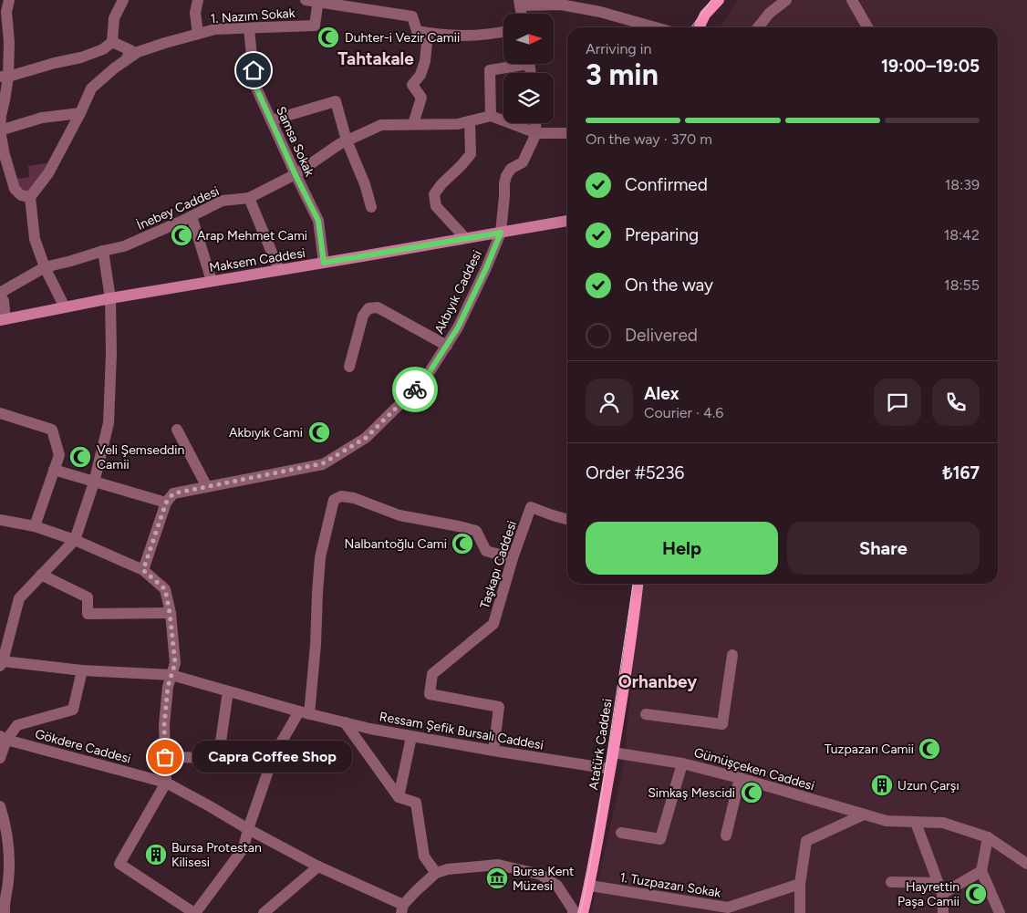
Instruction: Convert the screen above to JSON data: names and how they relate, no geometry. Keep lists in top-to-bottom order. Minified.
{"streets":{"main road":["Maksem Caddesi","Atatürk Caddesi"],"street":["1. Nazım Sokak","Samsa Sokak","İnebey Caddesi","Akbıyık Caddesi","Taşkapı Caddesi","Ressam Şefik Bursalı Caddesi","Gökdere Caddesi","Gümüşçeken Caddesi","1. Tuzpazarı Sokak"]},"crossings":[["1. Nazım Sokak","Samsa Sokak"],["Samsa Sokak","İnebey Caddesi"],["Samsa Sokak","Maksem Caddesi"],["Maksem Caddesi","Akbıyık Caddesi"],["Taşkapı Caddesi","Ressam Şefik Bursalı Caddesi"],["Ressam Şefik Bursalı Caddesi","Atatürk Caddesi"],["Atatürk Caddesi","Gümüşçeken Caddesi"],["Atatürk Caddesi","1. Tuzpazarı Sokak"]],"districts":["Tahtakale","Orhanbey"],"places":{"mosque":["Duhter-i Vezir Camii","Arap Mehmet Cami","Akbıyık Cami","Veli Şemseddin Camii","Nalbantoğlu Cami","Tuzpazarı Camii","Simkaş Mescidi","Hayrettin Paşa Camii"],"other":["Capra Coffee Shop"],"building":["Uzun Çarşı","Bursa Protestan Kilisesi"],"museum":["Bursa Kent Müzesi"]},"north":"right","page":{"heading":["3 min","Arriving in","19:00–19:05"],"panel":["Alex","Courier · 4.6","Order #5236","₺167"],"bar":"On the way · 370 m","list":[["Confirmed","18:39"],["Preparing","18:42"],["On the way","18:55"],"Delivered"],"buttons":["Help","Share"],"bubble":"Capra Coffee Shop"}}
